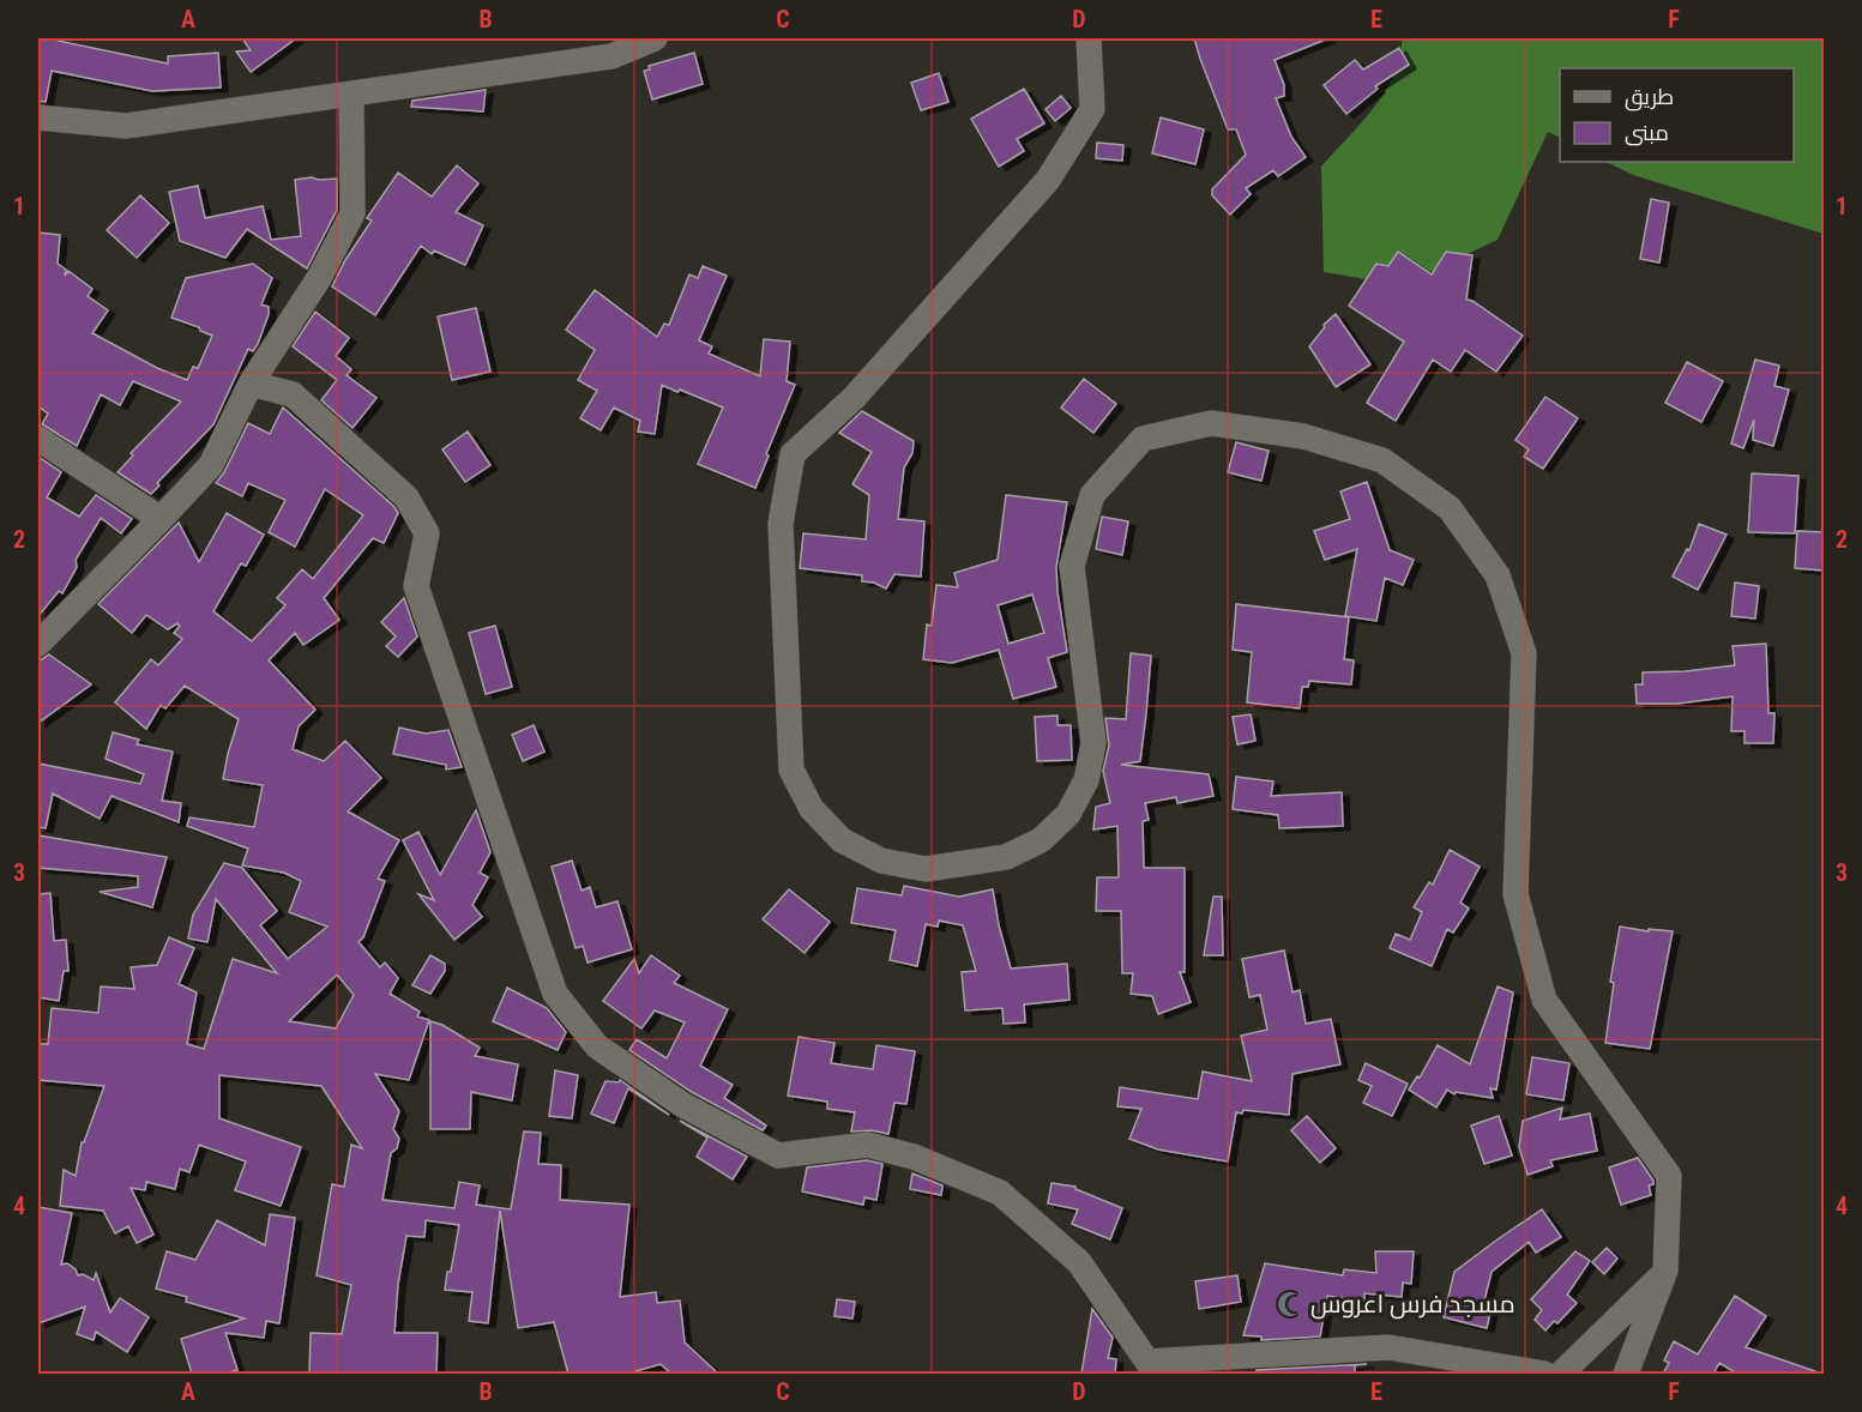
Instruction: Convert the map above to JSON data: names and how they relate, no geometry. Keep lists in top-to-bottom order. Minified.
{"places":{"mosque":["مسجد فرس اعروس"]},"legend":["طريق","مبنى"],"grid":{"columns":["A","B","C","D","E","F"],"rows":["1","2","3","4"]}}
